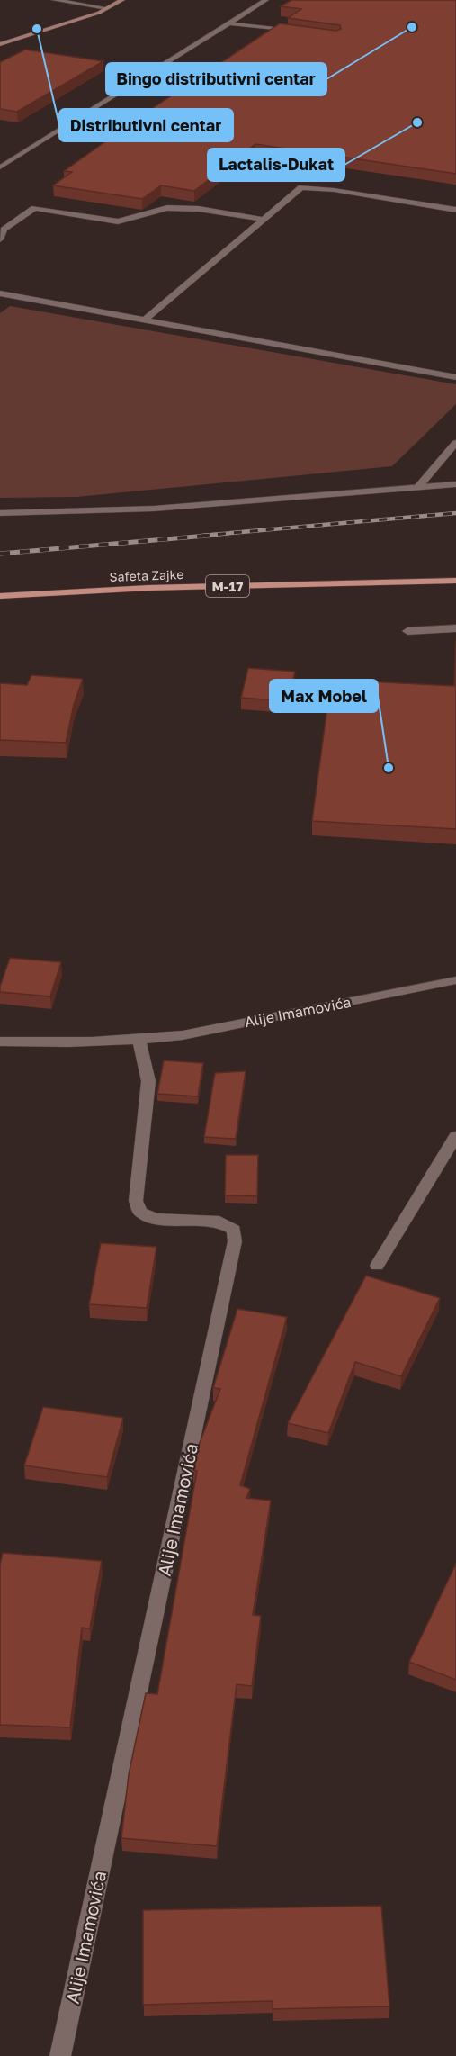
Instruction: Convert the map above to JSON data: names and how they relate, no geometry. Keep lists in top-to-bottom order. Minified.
{"streets":{"main road":["Safeta Zajke","M-17"],"street":["Alije Imamovića"]},"places":["Bingo distributivni centar","Distributivni centar","Lactalis-Dukat","Max Mobel"]}
